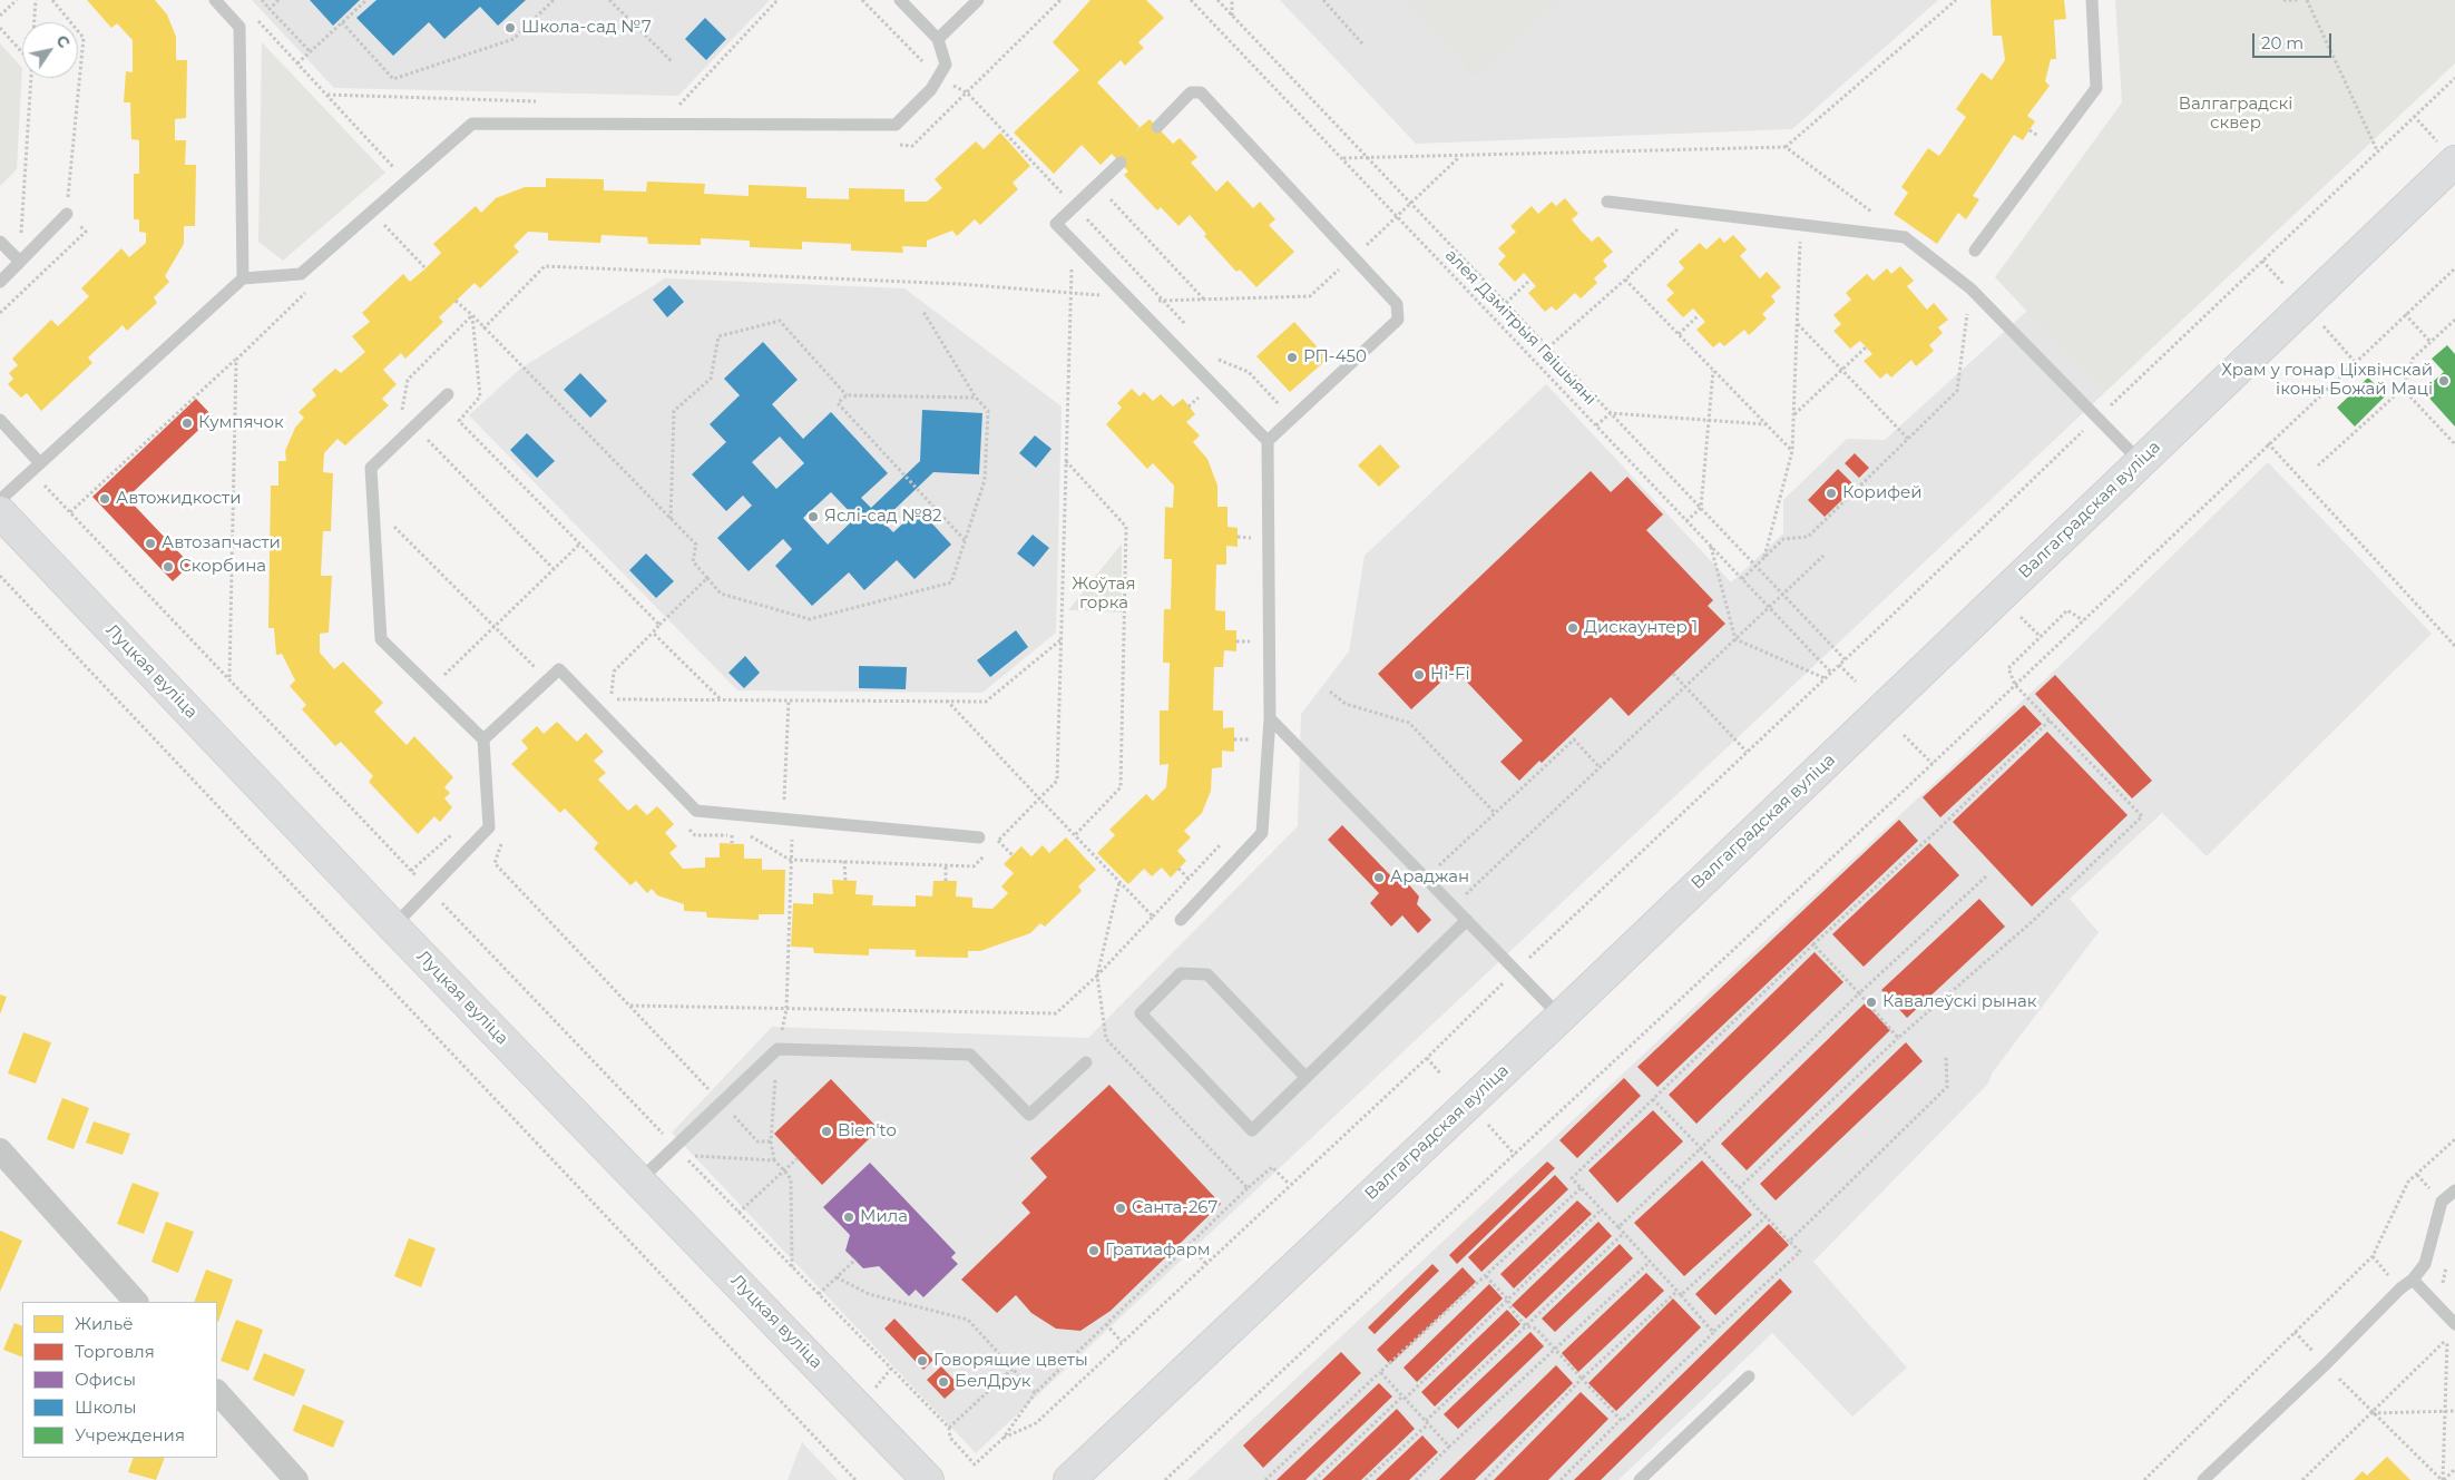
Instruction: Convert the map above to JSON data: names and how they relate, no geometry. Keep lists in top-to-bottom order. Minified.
{"streets":{"main road":["Валгаградская вуліца","Луцкая вуліца"],"path":["алея Дзмітрыя Гвішыяні"]},"parks":["Валгаградскі сквер","Жоўтая горка"],"places":["Школа-сад №7","РП-450","Храм у гонар Ціхвінскай іконы Божай Маці","Кумпячок","Корифей","Автожидкости","Яслі-сад №82","Автозапчасти","Скорбина","Дискаунтер 1","Hi-Fi","Араджан","Кавалеўскі рынак","Bien'to","Санта-267","Мила","Гратиафарм","Говорящие цветы","БелДрук"],"legend":["Жильё","Торговля","Офисы","Школы","Учреждения"],"scale_bar":"20 m","north":"top right"}
